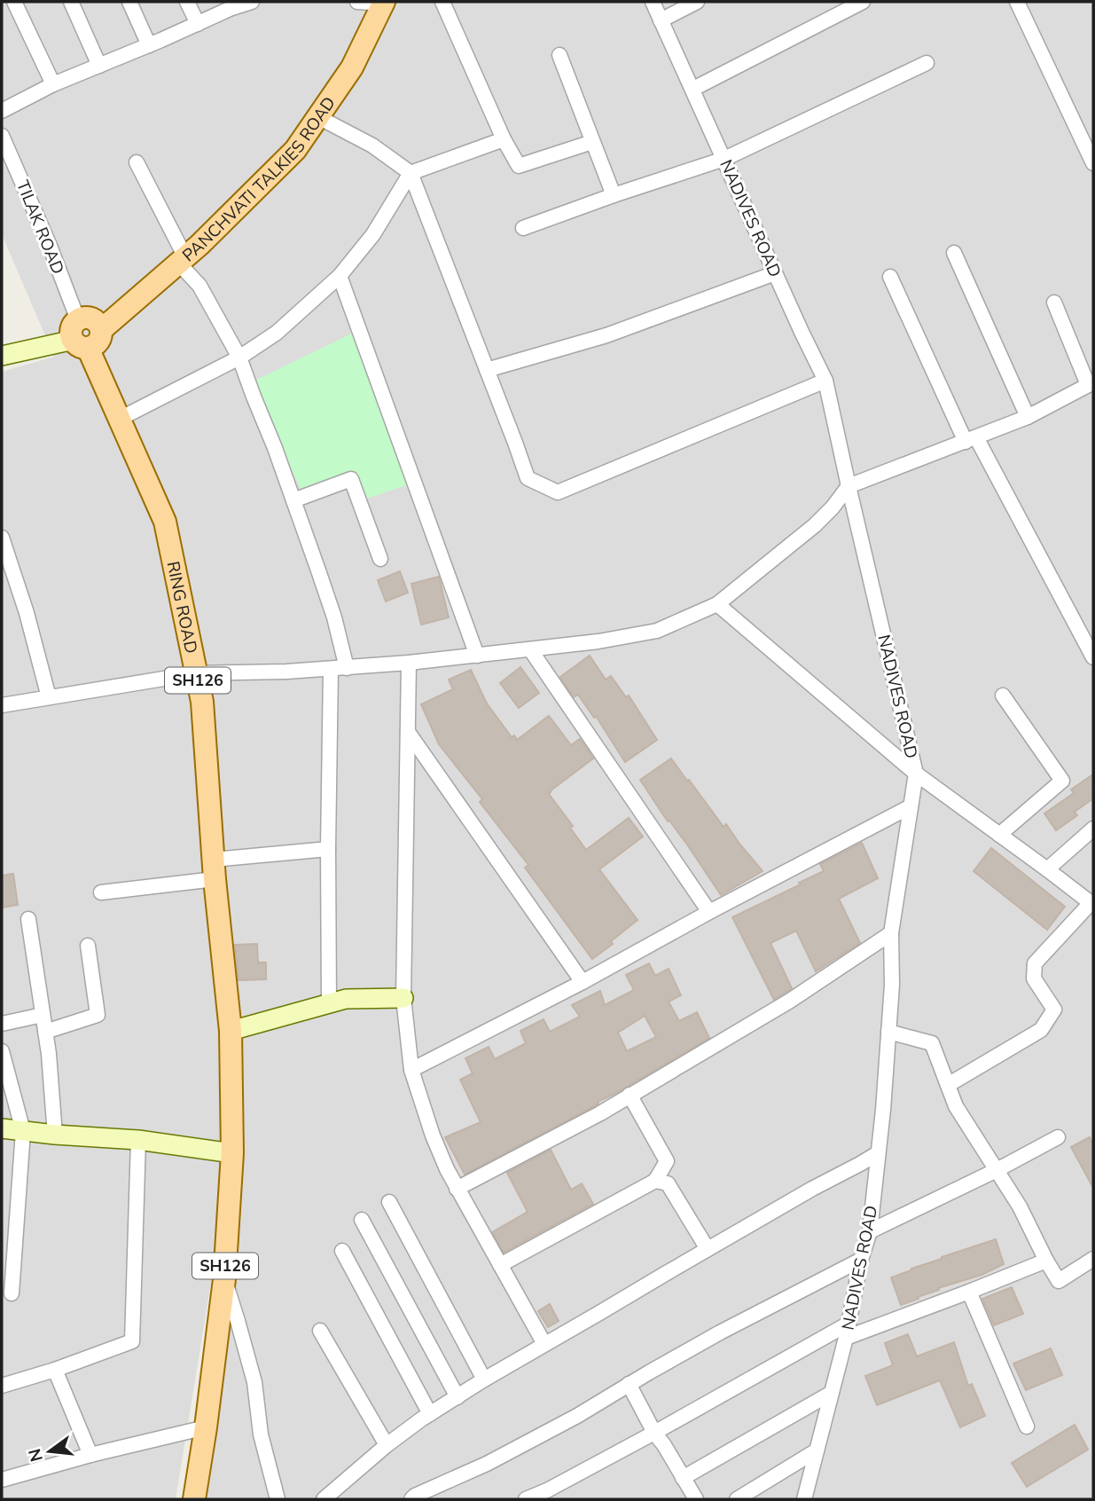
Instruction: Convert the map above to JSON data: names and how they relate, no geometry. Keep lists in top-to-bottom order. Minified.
{"streets":{"main road":["PANCHVATI TALKIES ROAD","RING ROAD","SH126"],"street":["NADIVES ROAD","TILAK ROAD"]},"crossings":[["PANCHVATI TALKIES ROAD","TILAK ROAD"],["PANCHVATI TALKIES ROAD","RING ROAD"],["TILAK ROAD","RING ROAD"],["RING ROAD","SH126"]],"north":"left"}
